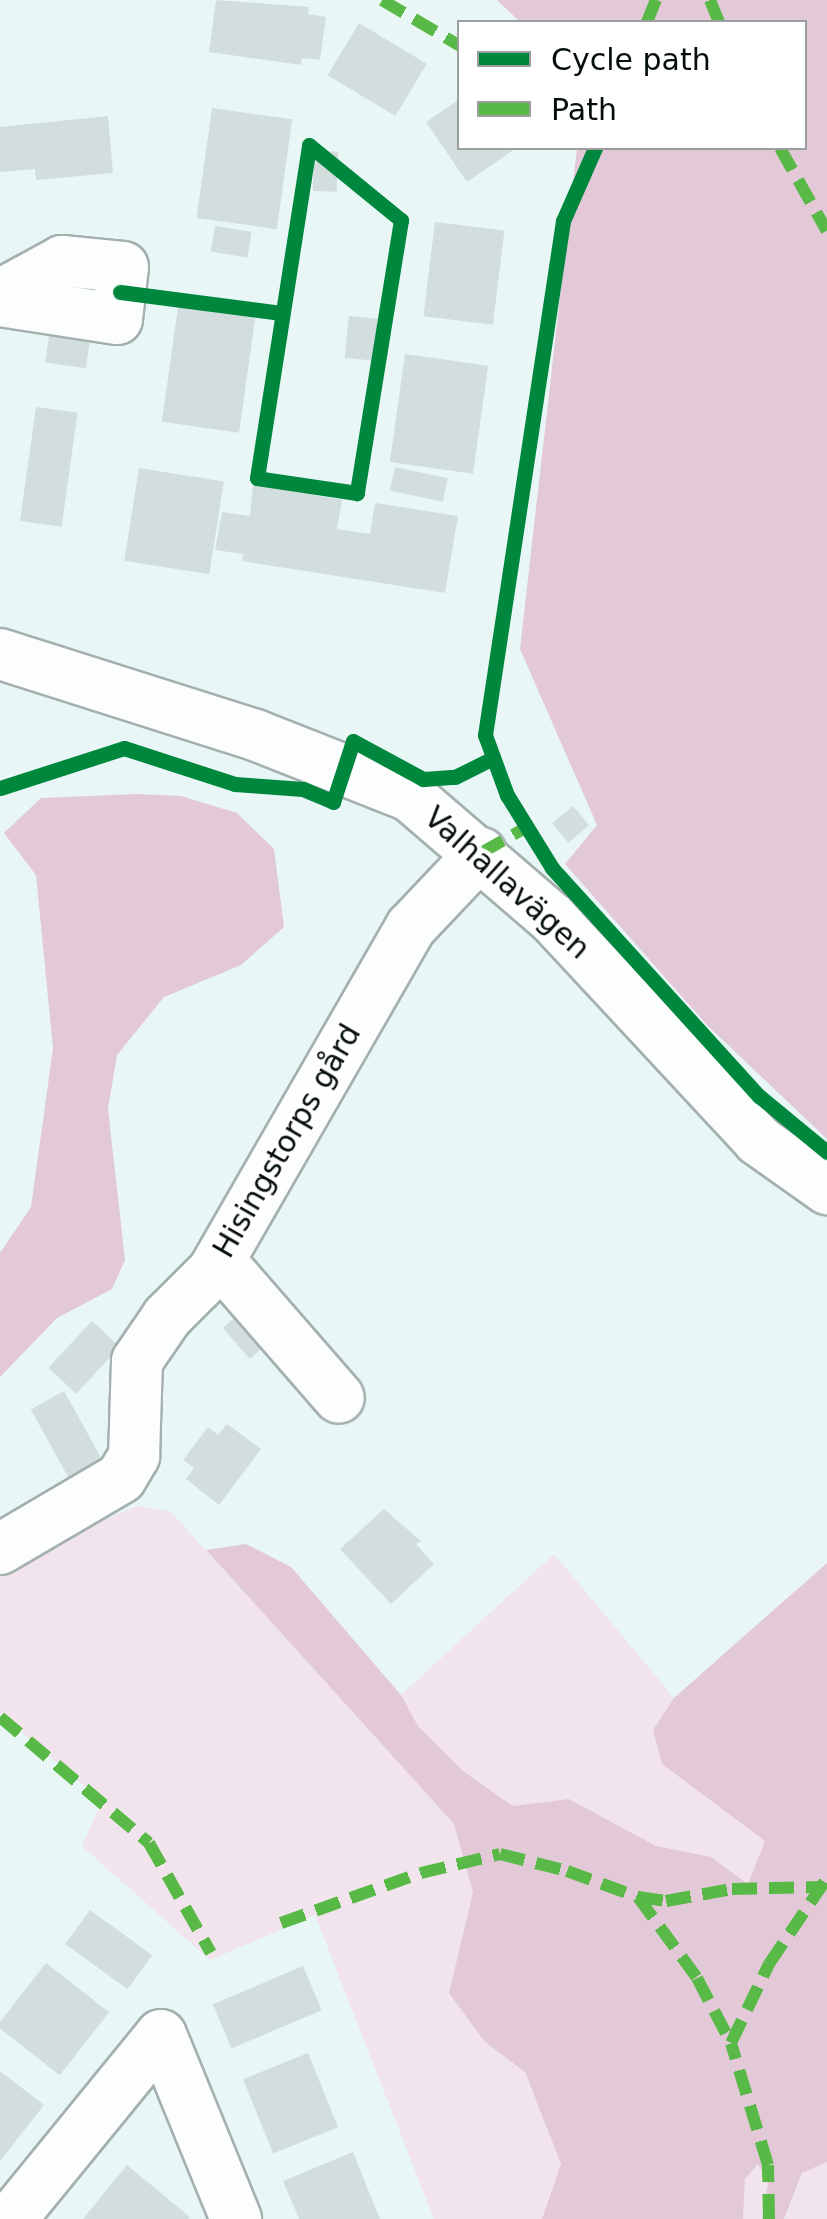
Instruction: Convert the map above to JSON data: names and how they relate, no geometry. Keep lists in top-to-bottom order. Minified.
{"streets":{"street":["Valhallavägen","Hisingstorps gård"]},"crossings":[["Valhallavägen","Hisingstorps gård"]],"legend":["Cycle path","Path"]}
